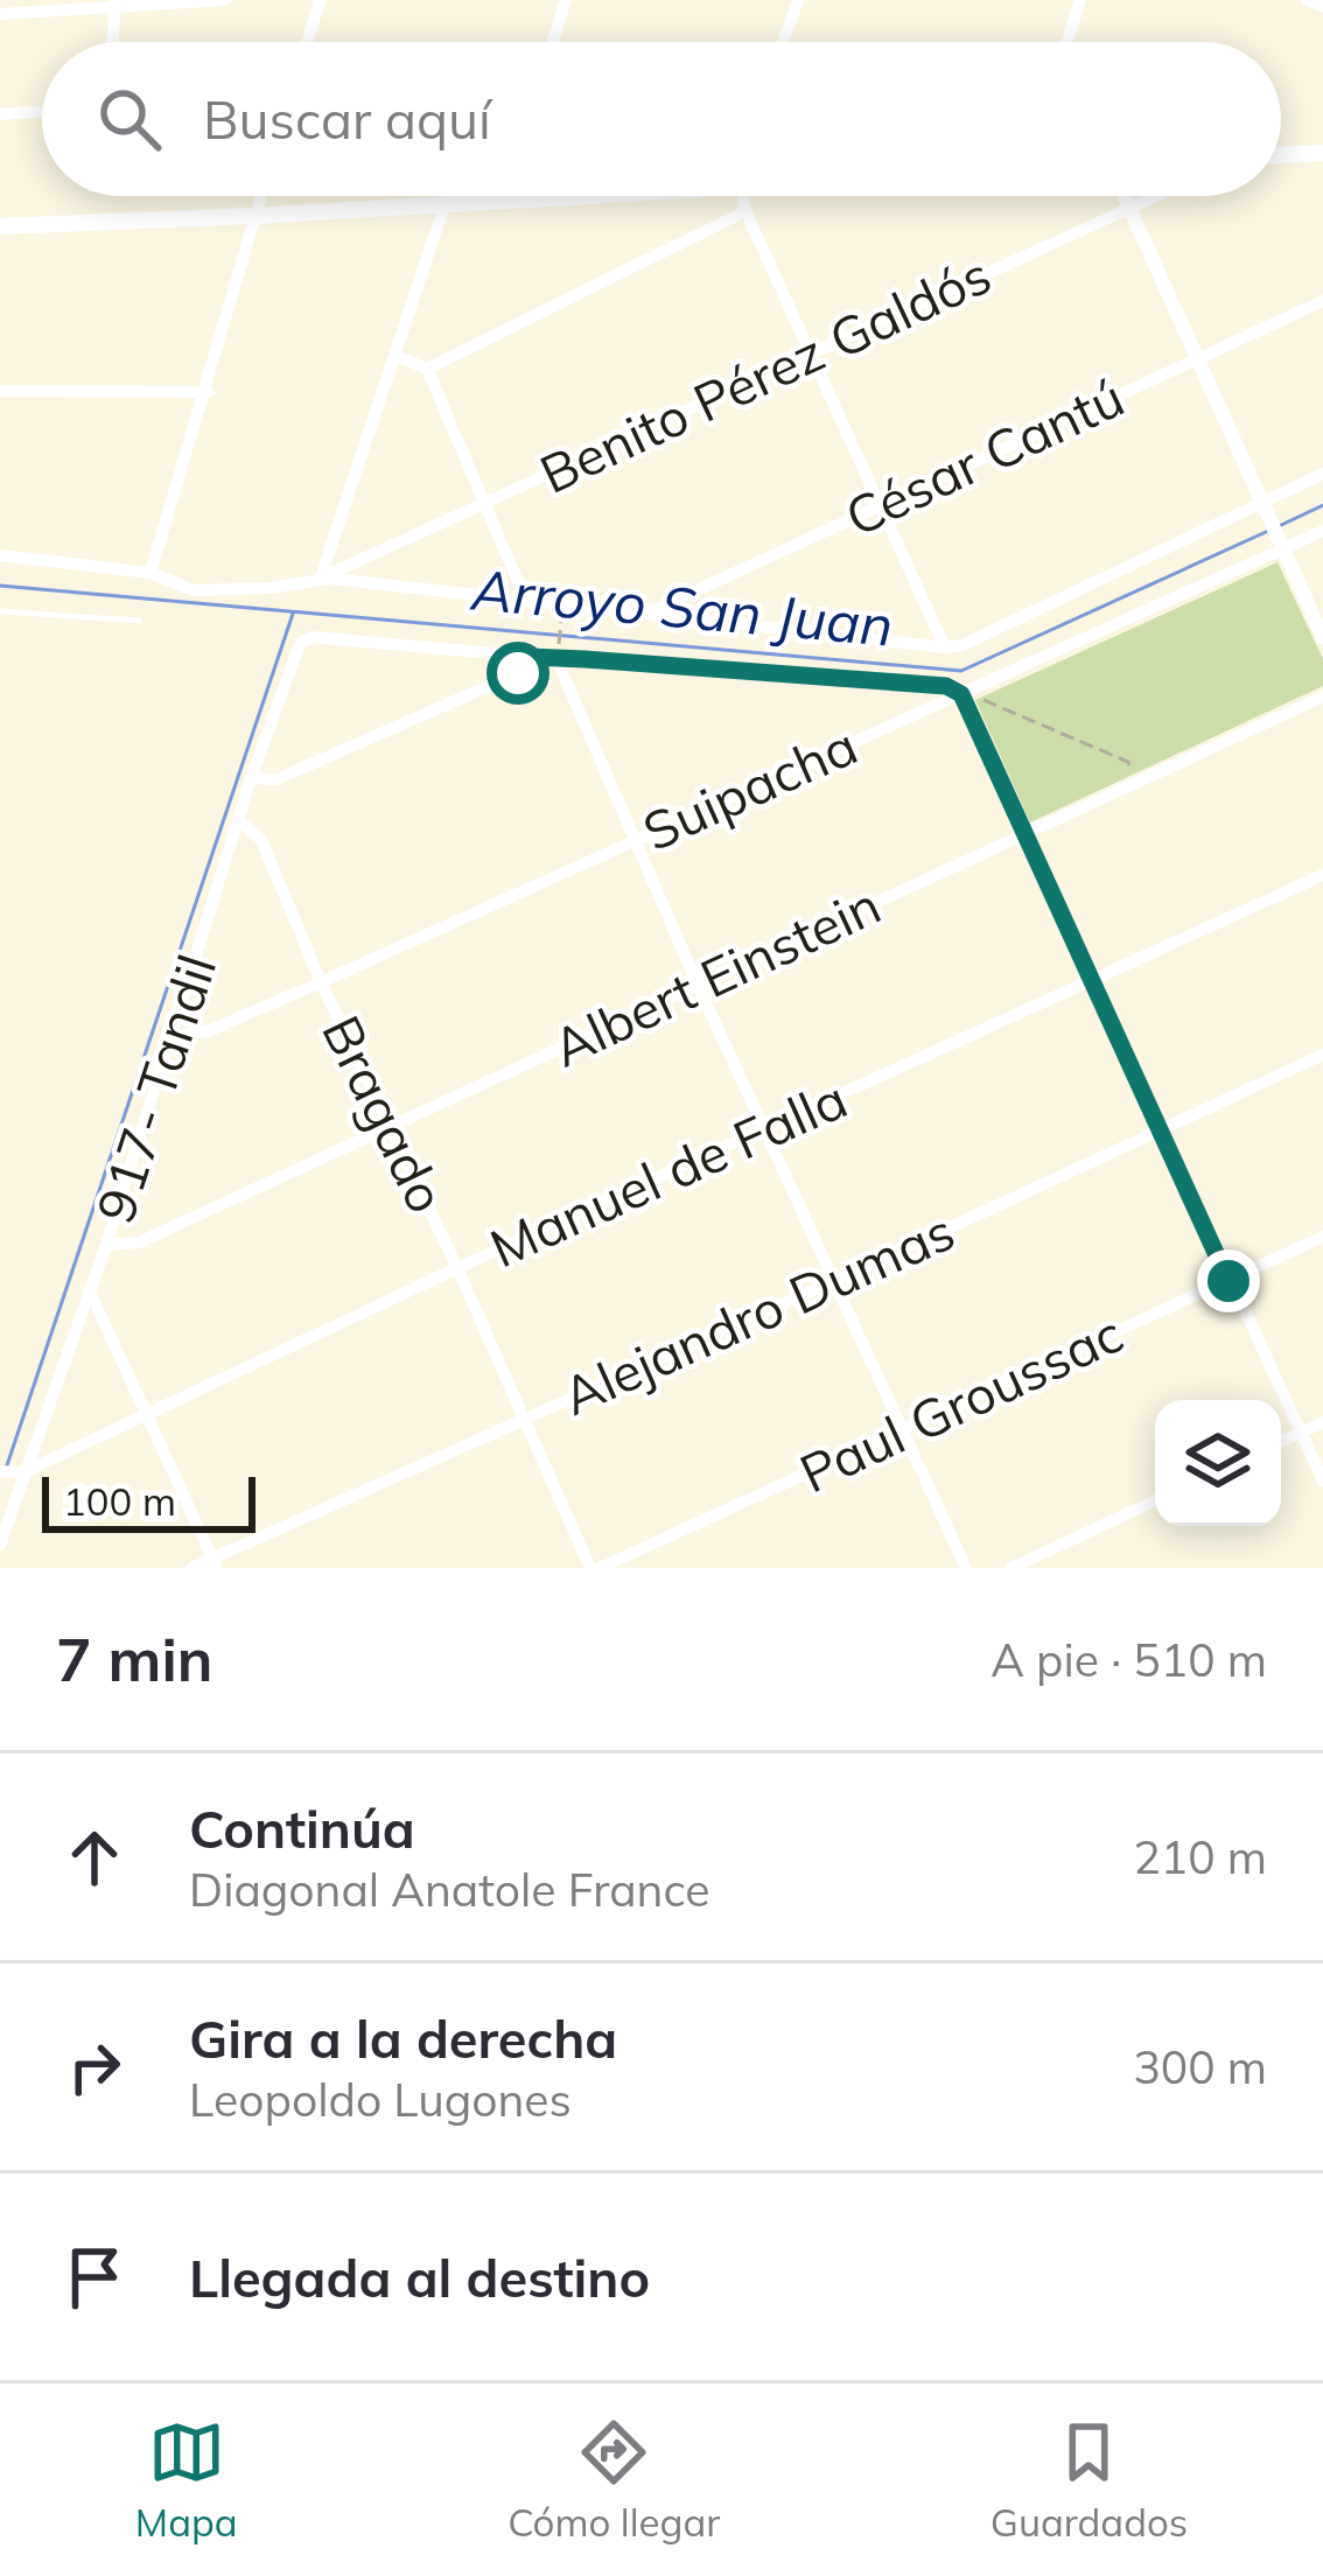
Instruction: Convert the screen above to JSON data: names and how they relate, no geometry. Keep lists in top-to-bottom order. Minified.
{"streets":{"street":["Benito Pérez Galdós","César Cantú","Suipacha","Albert Einstein","917- Tandil","Bragado","Manuel de Falla","Alejandro Dumas","Paul Groussac"]},"crossings":[["Suipacha","917- Tandil"],["Suipacha","Bragado"],["Albert Einstein","917- Tandil"],["Albert Einstein","Bragado"],["917- Tandil","Bragado"],["917- Tandil","Manuel de Falla"],["Bragado","Manuel de Falla"],["Bragado","Alejandro Dumas"],["Bragado","Paul Groussac"]],"water":["Arroyo San Juan"],"scale_bar":"100 m","page":{"search":"Buscar aquí","scale":"100 m","heading":["7 min","A pie · 510 m"],"list":[["Continúa","Diagonal Anatole France","210 m"],["Gira a la derecha","Leopoldo Lugones","300 m"],"Llegada al destino"],"nav":["Mapa","Cómo llegar","Guardados"]}}
